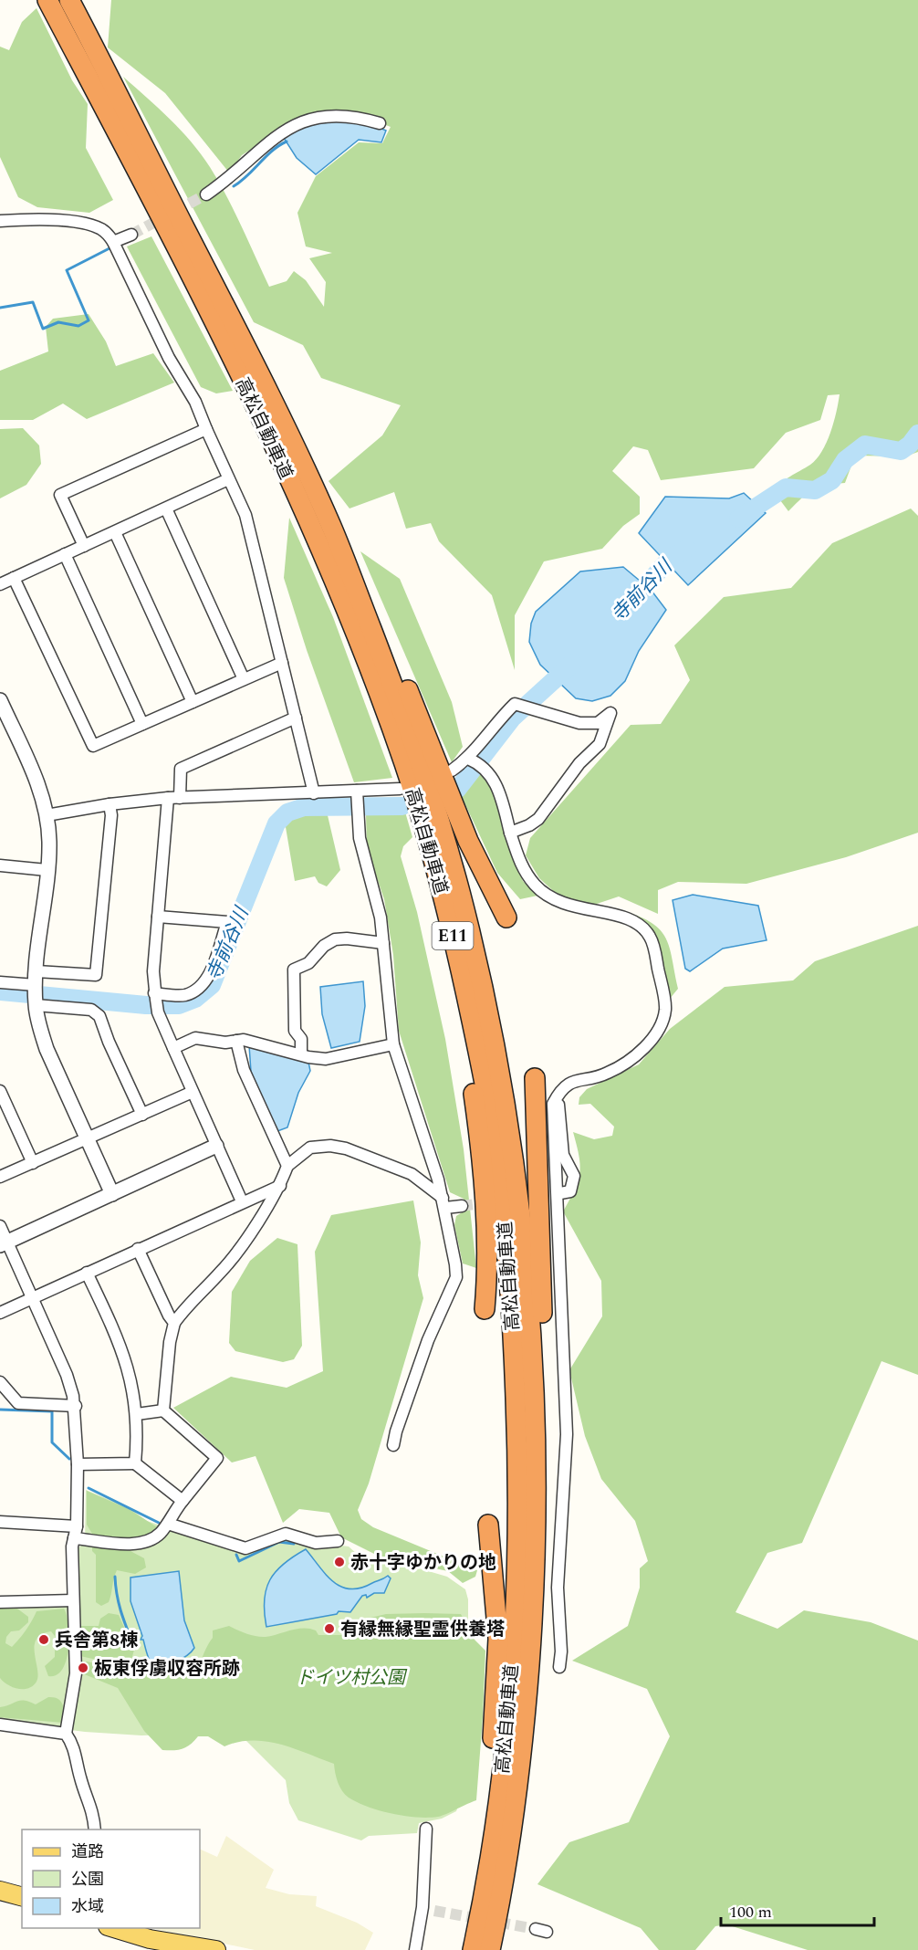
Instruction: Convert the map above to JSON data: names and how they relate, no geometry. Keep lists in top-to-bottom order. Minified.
{"streets":{"highway":["高松自動車道","E11"]},"water":["寺前谷川"],"parks":["ドイツ村公園"],"places":["赤十字ゆかりの地","有縁無縁聖霊供養塔","兵舎第8棟","板東俘虜収容所跡"],"legend":["道路","公園","水域"],"scale_bar":"100 m"}
